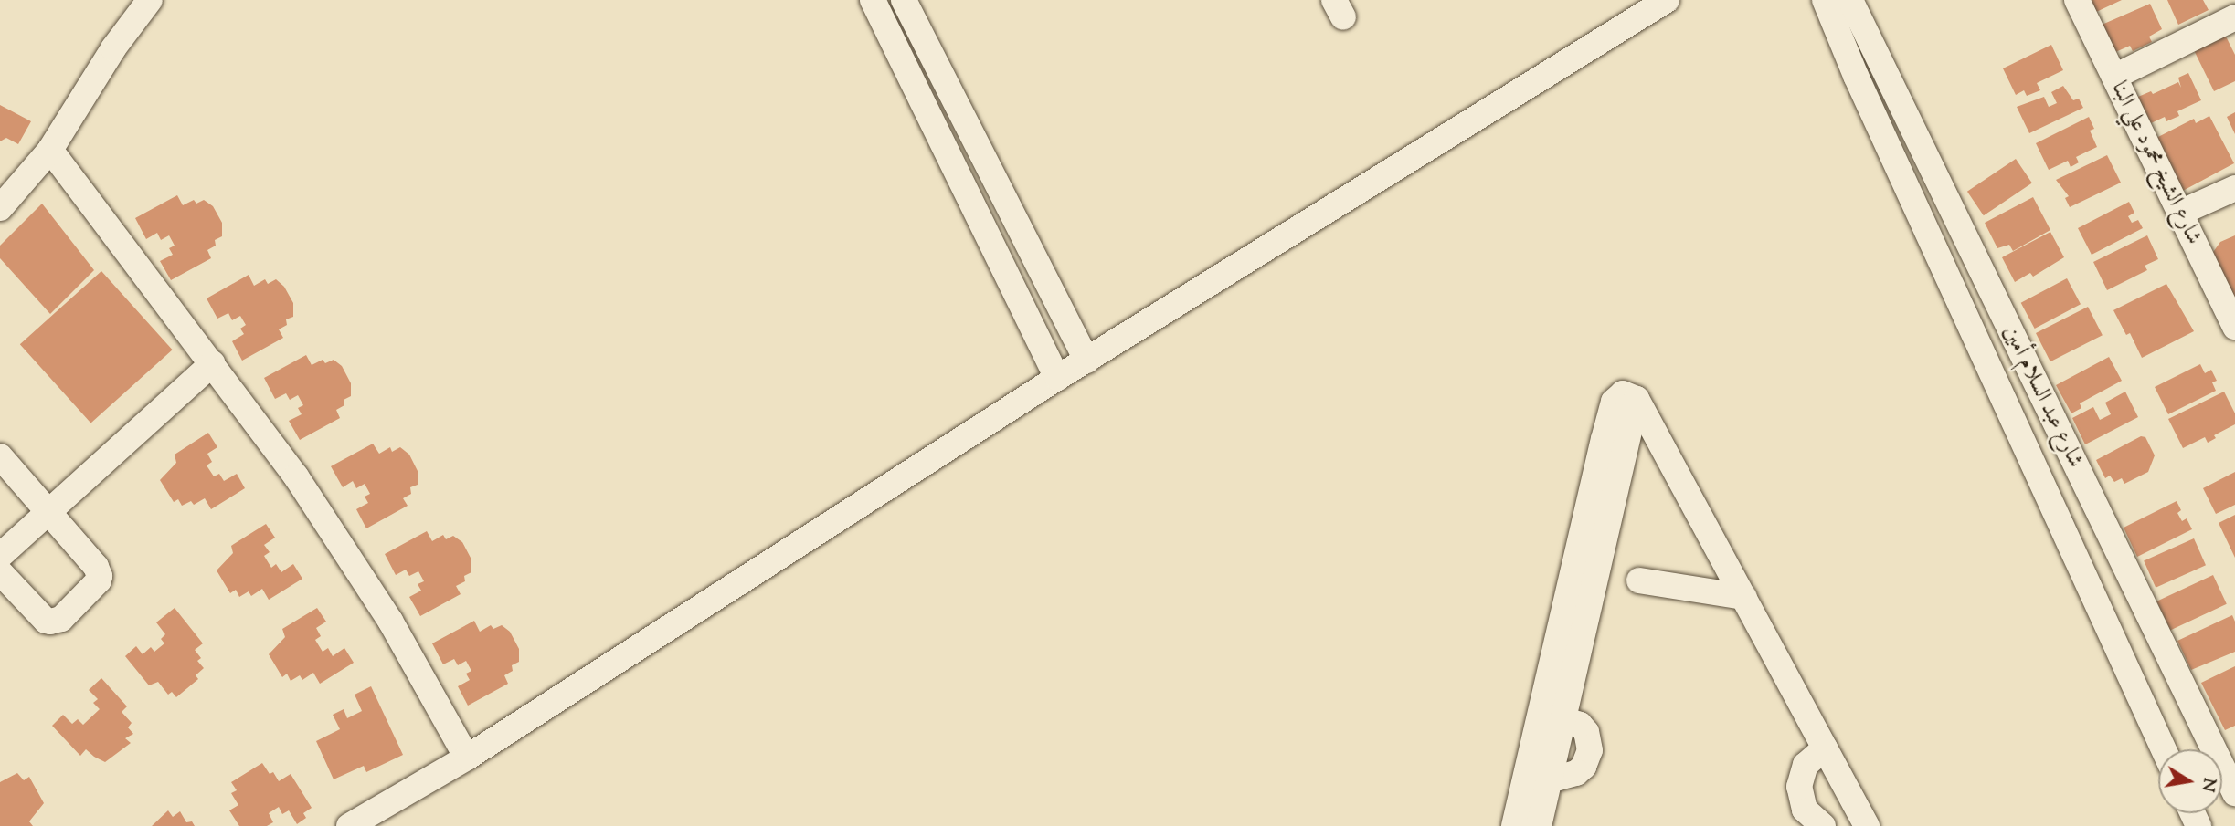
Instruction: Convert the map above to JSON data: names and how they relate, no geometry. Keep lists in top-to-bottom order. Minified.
{"streets":{"street":["شارع الشيخ محمود علي البنا","شارع عبد السلام أمين"]},"north":"right"}
